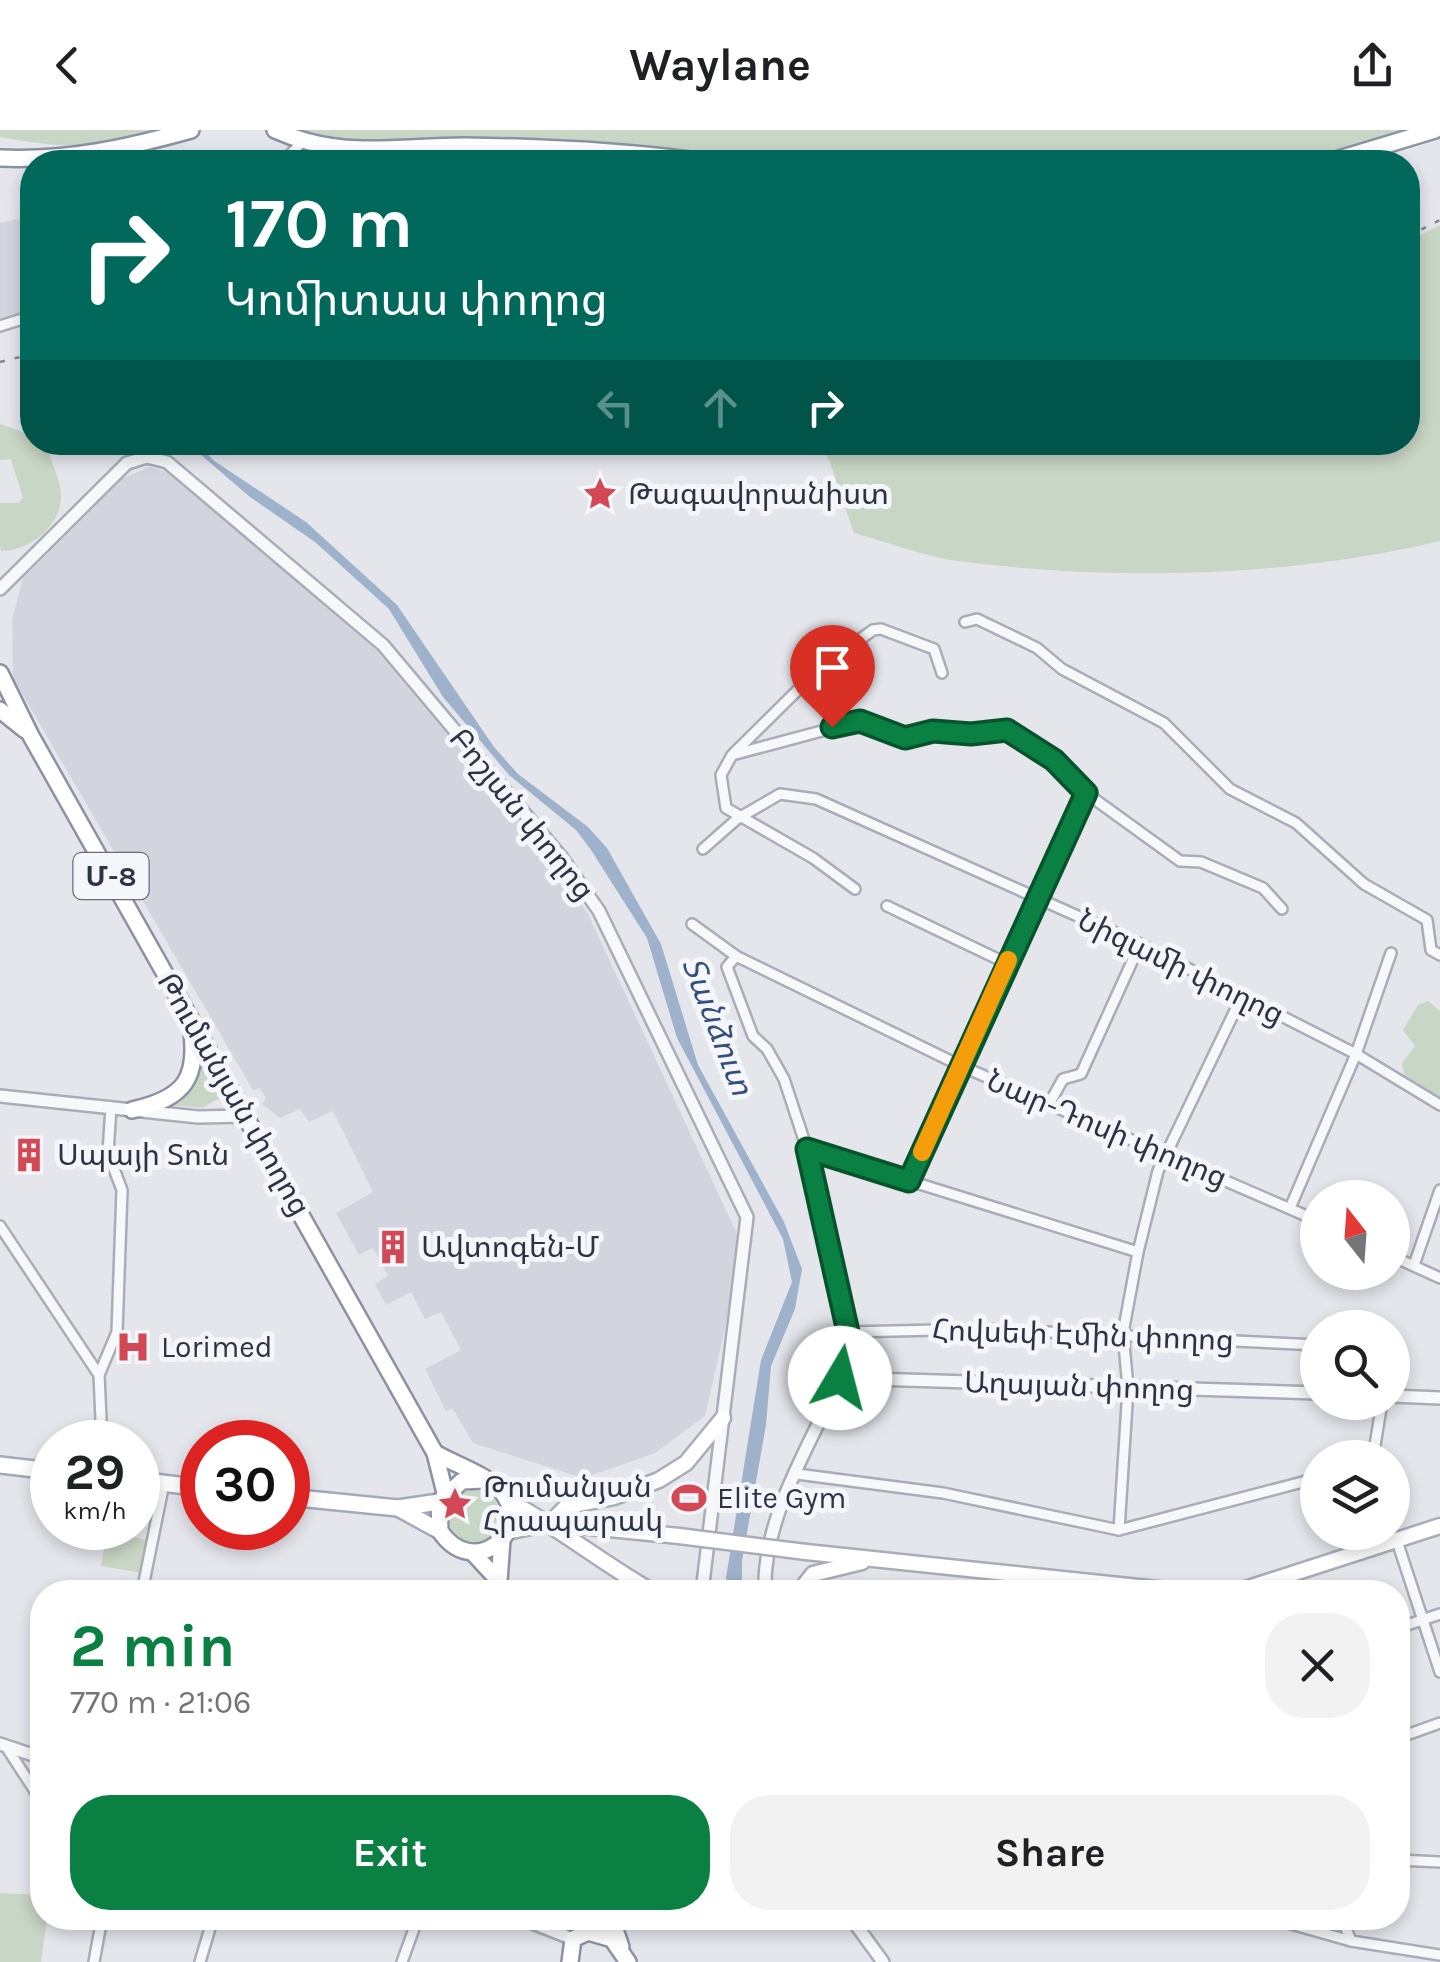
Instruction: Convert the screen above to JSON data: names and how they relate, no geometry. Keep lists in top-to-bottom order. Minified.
{"streets":{"main road":["Մ-8","Թումանյան փողոց"],"street":["Բոշյան փողոց","Նիզամի փողոց","Նար-Դոսի փողոց","Հովսեփ Էմին փողոց","Աղայան փողոց"]},"crossings":[["Մ-8","Թումանյան փողոց"]],"water":["Տանձուտ"],"places":{"place":["Թագավորանիստ","Թումանյան Հրապարակ"],"building":["Սպայի Տուն","Ավտոգեն-Մ"],"hospital":["Lorimed"],"sports":["Elite Gym"]},"north":"top","page":{"header":"Waylane","turn":["170 m","Կոմիտաս փողոց"],"speed":"29 km/h","limit":"30","heading":["2 min","770 m · 21:06"],"buttons":["Exit","Share"]}}
